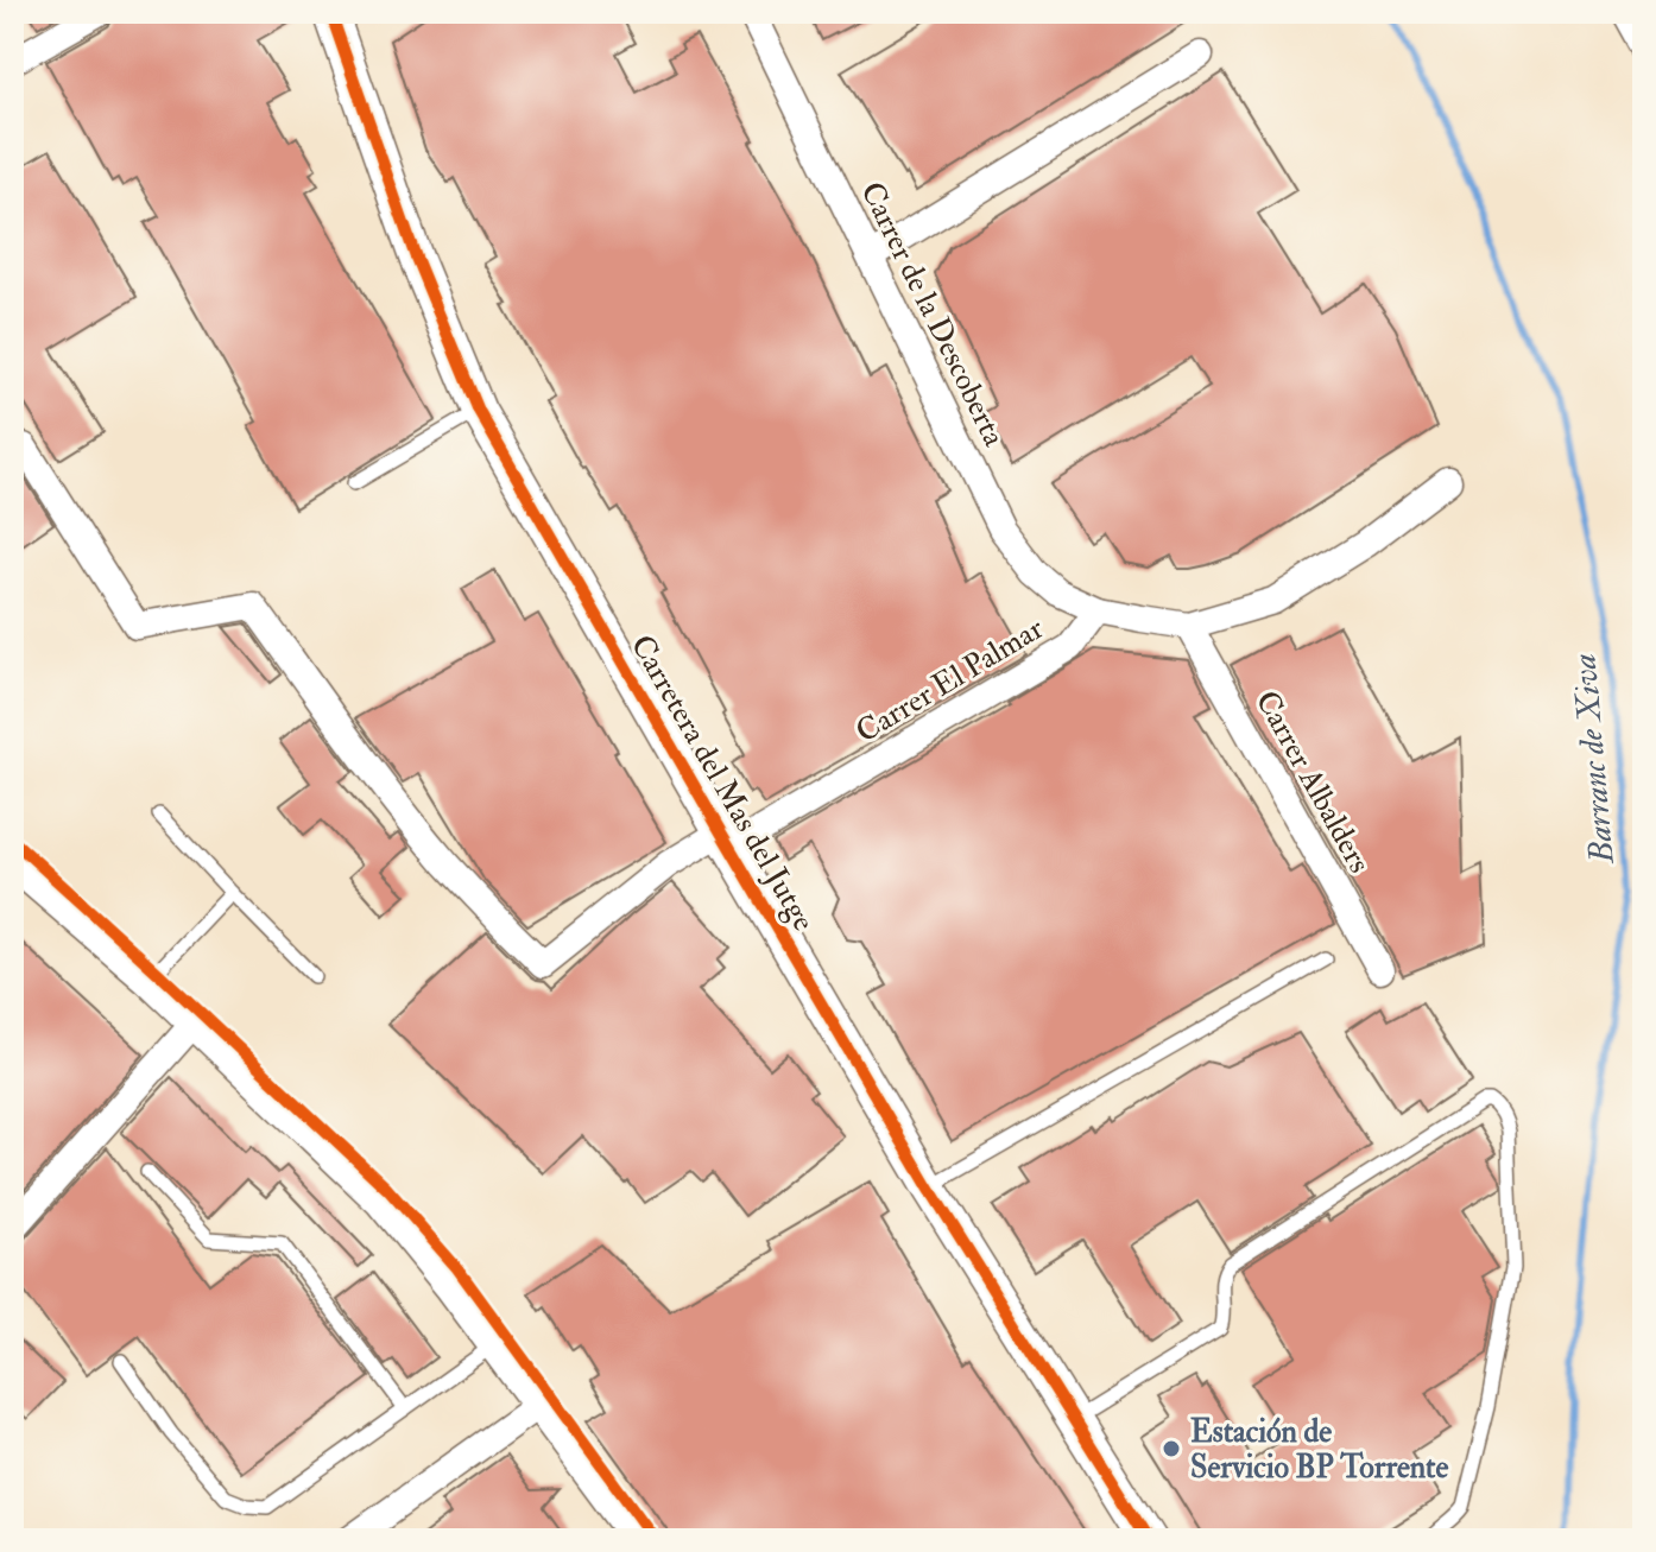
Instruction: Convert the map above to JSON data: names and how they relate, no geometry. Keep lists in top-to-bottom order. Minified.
{"streets":{"street":["Carrer de la Descoberta","Carrer El Palmar","Carrer Albalders","Carretera del Mas del Jutge"]},"crossings":[["Carrer de la Descoberta","Carrer El Palmar"],["Carrer El Palmar","Carretera del Mas del Jutge"]],"water":["Barranc de Xiva"],"places":["Estación de Servicio BP Torrente"]}
